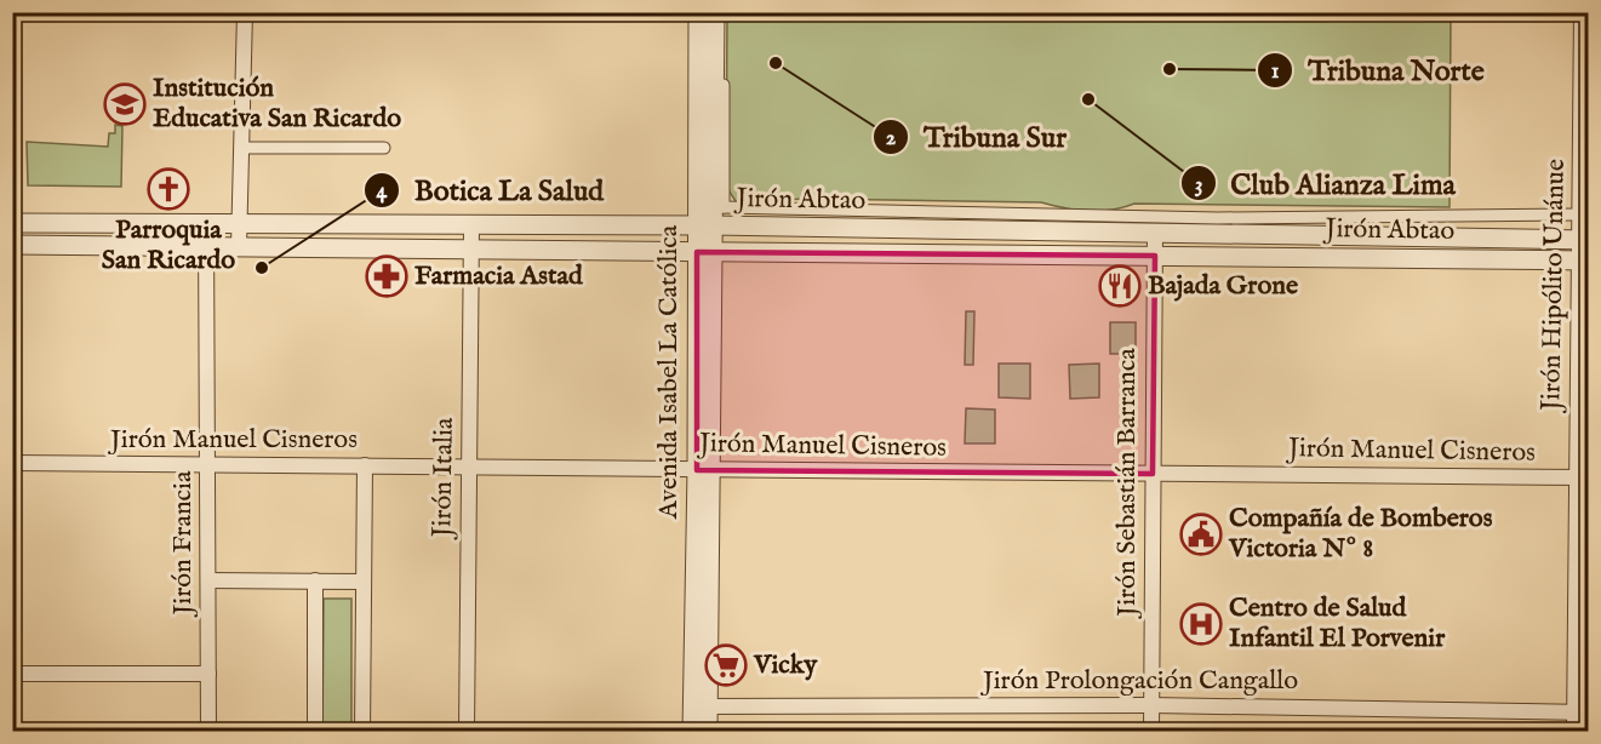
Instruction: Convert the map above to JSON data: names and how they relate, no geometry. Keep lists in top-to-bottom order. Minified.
{"streets":{"street":["Jirón Abtao","Jirón Hipólito Unánue","Avenida Isabel La Católica","Jirón Manuel Cisneros","Jirón Italia","Jirón Sebastián Barranca","Jirón Francia","Jirón Prolongación Cangallo"]},"crossings":[["Jirón Abtao","Jirón Hipólito Unánue"],["Jirón Abtao","Avenida Isabel La Católica"],["Jirón Abtao","Jirón Italia"],["Jirón Abtao","Jirón Sebastián Barranca"],["Jirón Abtao","Jirón Francia"],["Jirón Hipólito Unánue","Jirón Manuel Cisneros"],["Jirón Hipólito Unánue","Jirón Prolongación Cangallo"],["Avenida Isabel La Católica","Jirón Manuel Cisneros"],["Avenida Isabel La Católica","Jirón Prolongación Cangallo"],["Jirón Manuel Cisneros","Jirón Italia"],["Jirón Manuel Cisneros","Jirón Sebastián Barranca"],["Jirón Manuel Cisneros","Jirón Francia"],["Jirón Sebastián Barranca","Jirón Prolongación Cangallo"]],"places":{"other":["Tribuna Sur","Tribuna Norte","Club Alianza Lima","Botica La Salud"],"school or university":["Institución Educativa San Ricardo"],"church":["Parroquia San Ricardo"],"pharmacy":["Farmacia Astad"],"restaurant":["Bajada Grone"],"public building":["Compañía de Bomberos Victoria Nº 8"],"hospital":["Centro de Salud Infantil El Porvenir"],"supermarket":["Vicky"]}}
